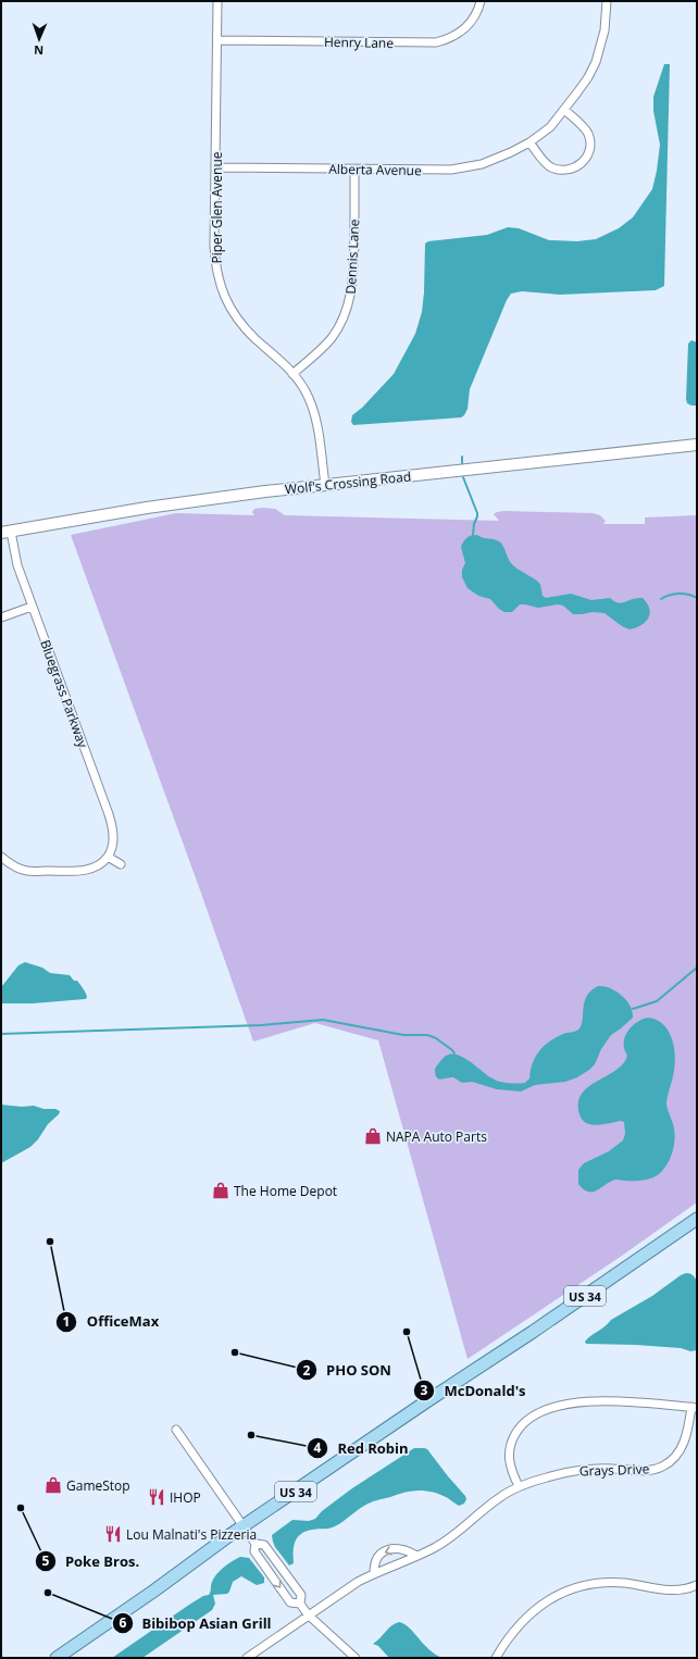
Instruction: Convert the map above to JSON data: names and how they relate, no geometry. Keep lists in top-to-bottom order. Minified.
{"streets":{"main road":["Wolf's Crossing Road","US 34"],"street":["Henry Lane","Alberta Avenue","Piper Glen Avenue","Dennis Lane","Bluegrass Parkway","Grays Drive"]},"crossings":[["Henry Lane","Piper Glen Avenue"],["Alberta Avenue","Piper Glen Avenue"],["Alberta Avenue","Dennis Lane"],["Piper Glen Avenue","Dennis Lane"],["Piper Glen Avenue","Wolf's Crossing Road"],["Wolf's Crossing Road","Bluegrass Parkway"]],"places":{"shop":["NAPA Auto Parts","The Home Depot","GameStop"],"other":["OfficeMax","McDonald's","PHO SON","Red Robin","Poke Bros.","Bibibop Asian Grill"],"restaurant":["IHOP","Lou Malnati's Pizzeria"]},"north":"bottom"}
